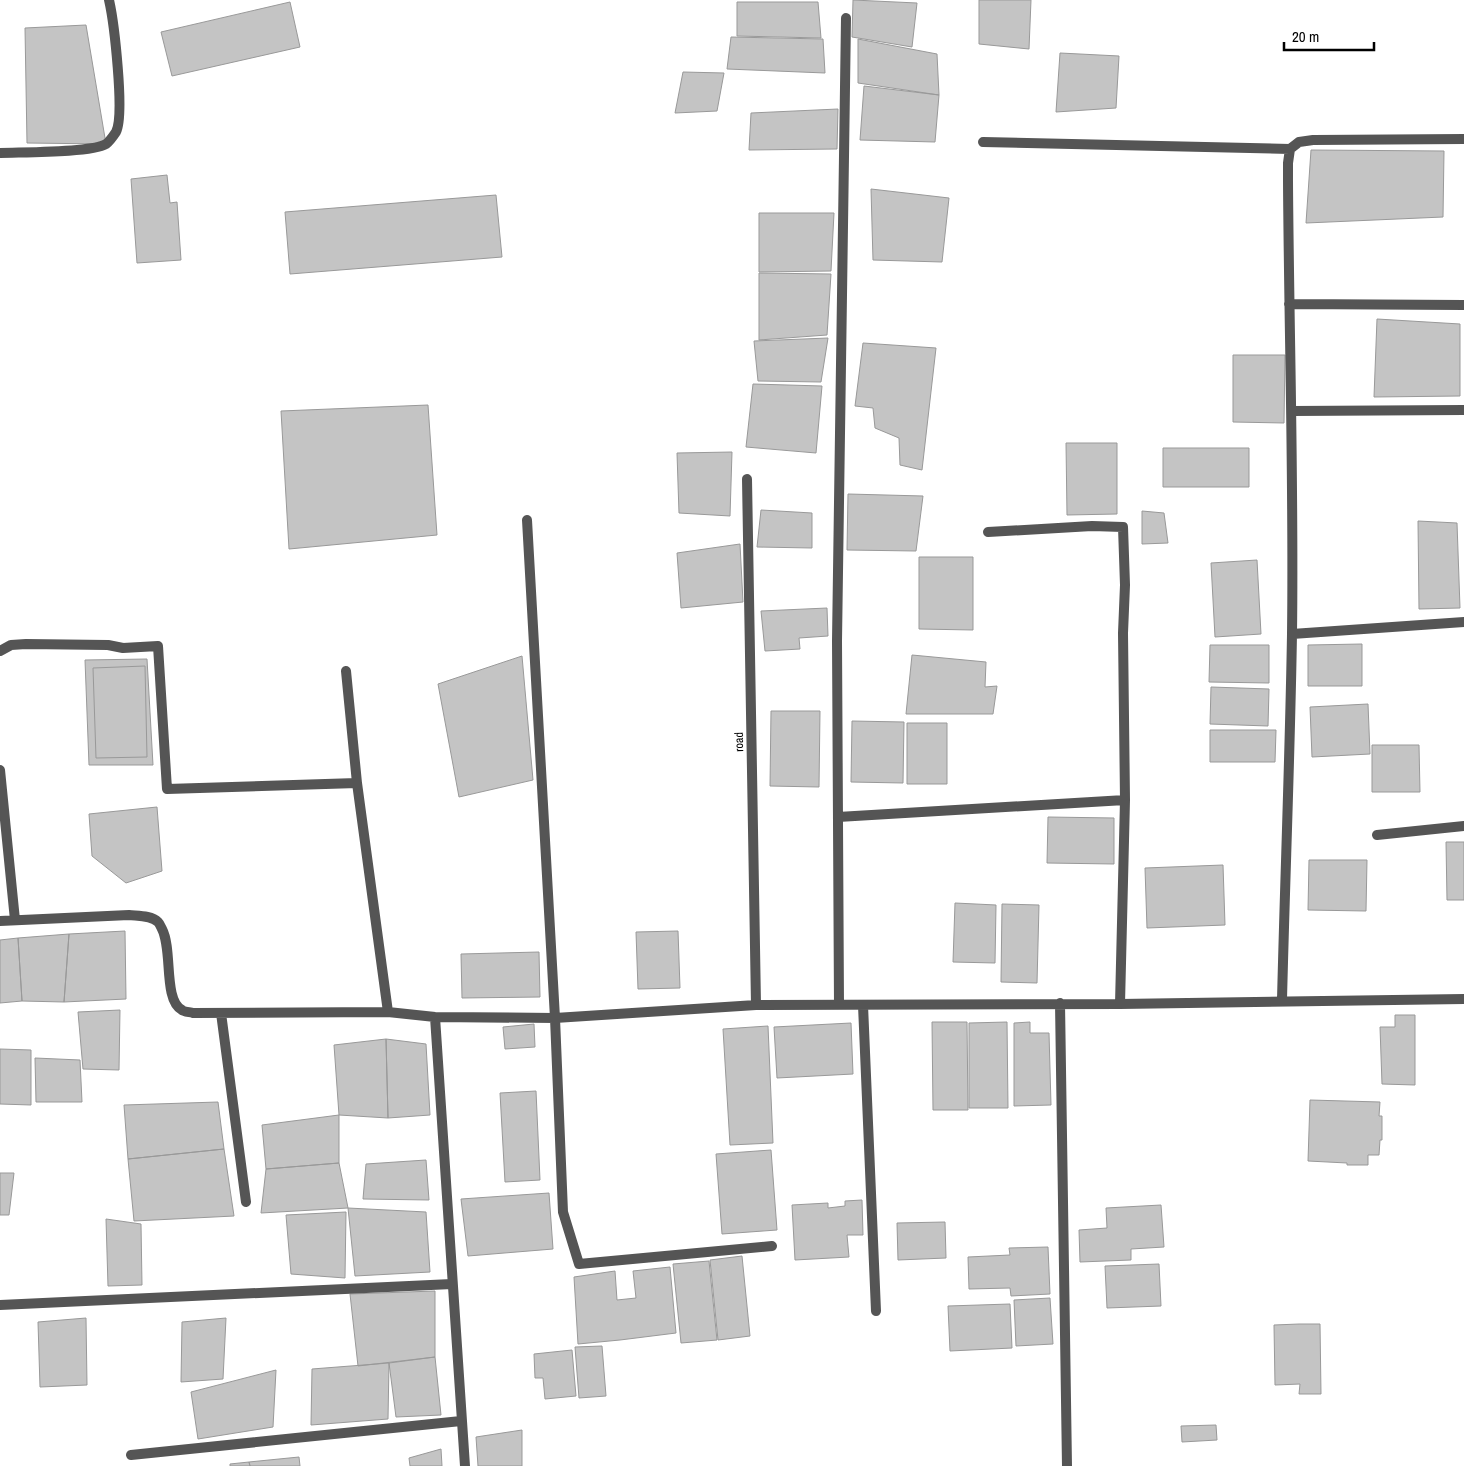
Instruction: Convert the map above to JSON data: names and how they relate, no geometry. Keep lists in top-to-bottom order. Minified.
{"streets":{"street":["road"]},"scale_bar":"20 m"}
